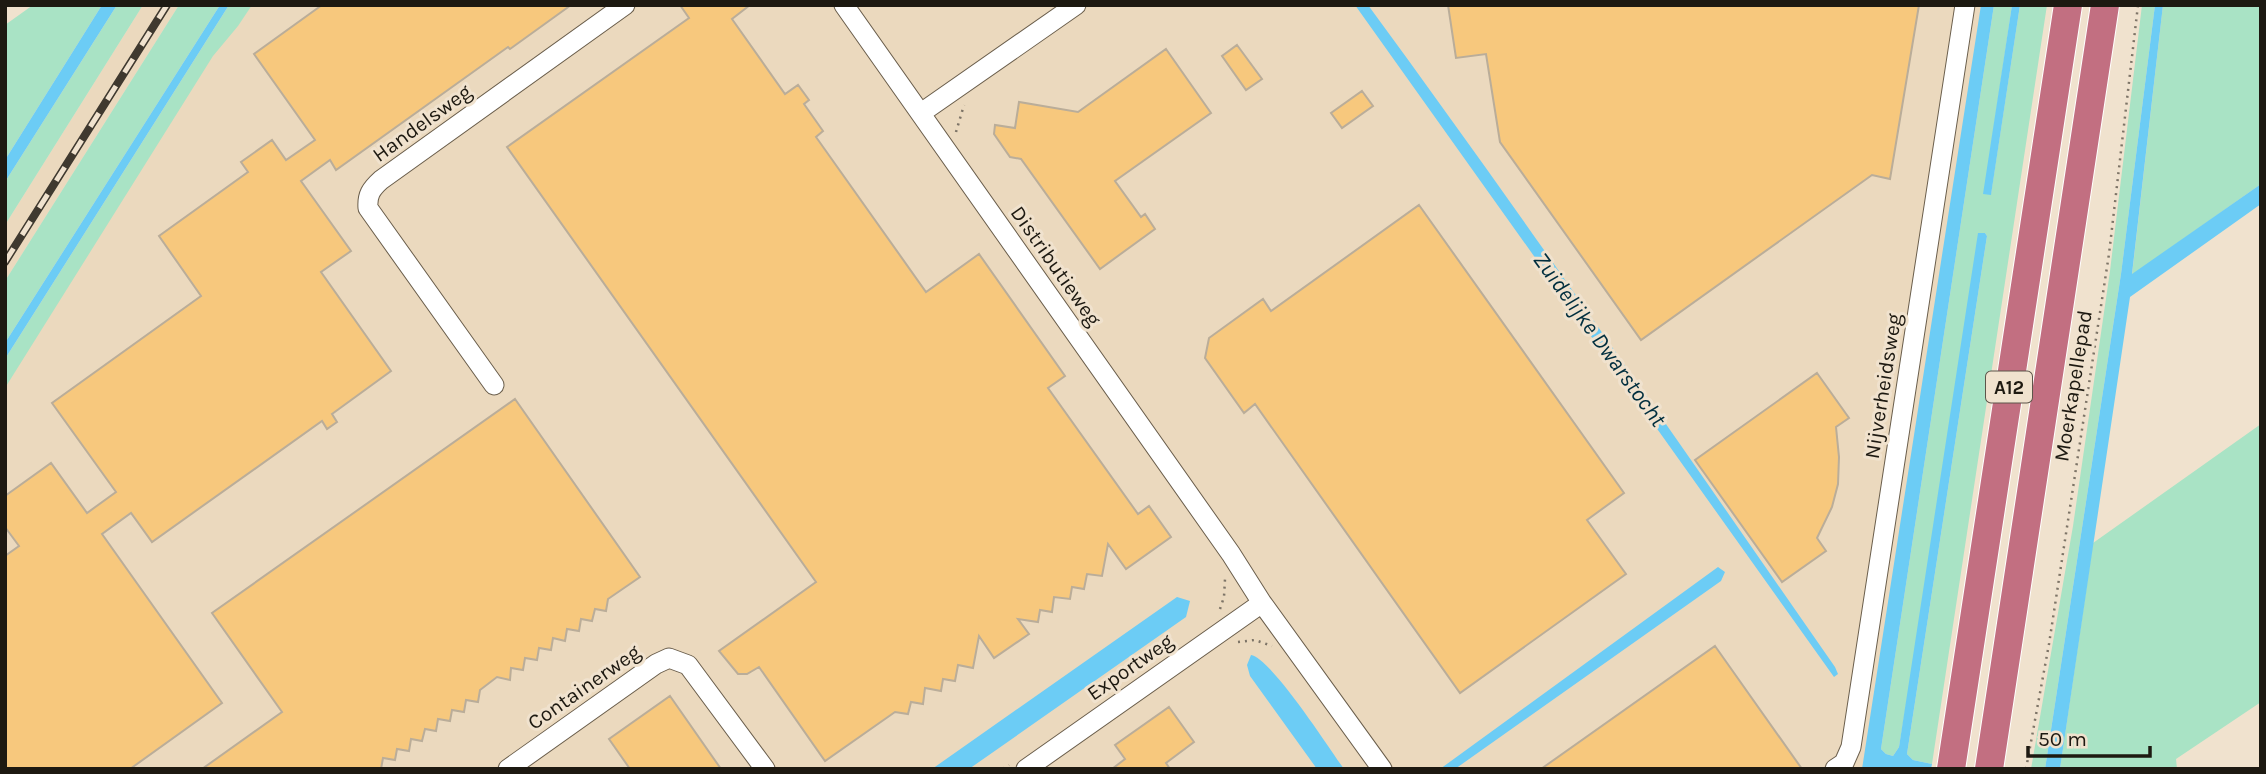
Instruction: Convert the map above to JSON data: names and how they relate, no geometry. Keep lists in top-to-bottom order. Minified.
{"streets":{"highway":["A12"],"street":["Handelsweg","Distributieweg","Nijverheidsweg","Exportweg","Containerweg"],"path":["Moerkapellepad"]},"crossings":[["Distributieweg","Exportweg"]],"water":["Zuidelijke Dwarstocht"],"scale_bar":"50 m"}
